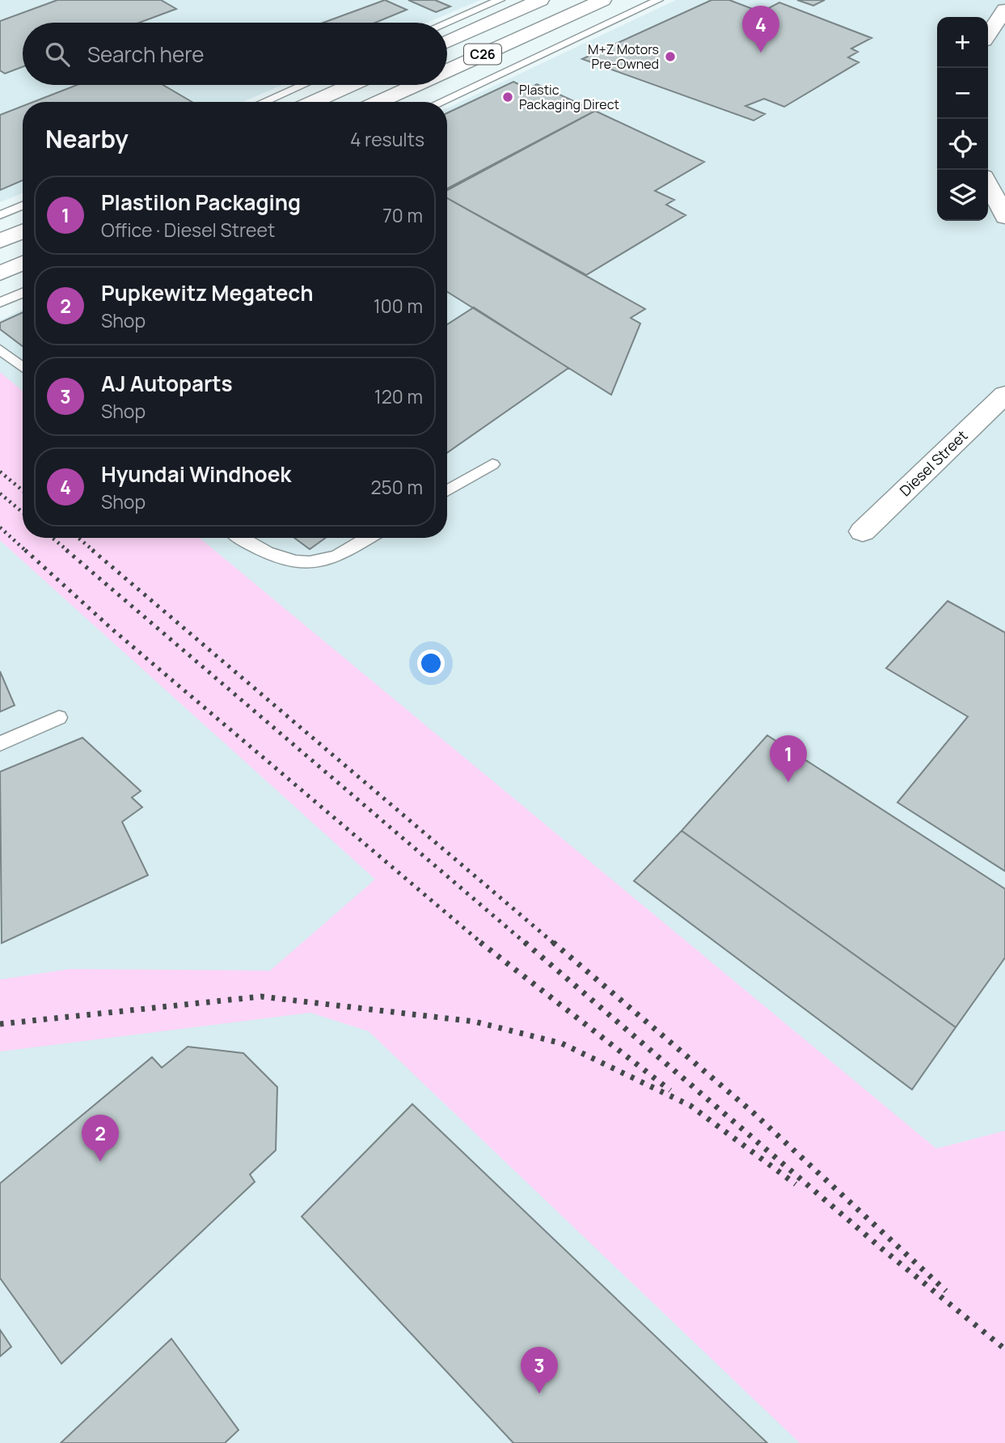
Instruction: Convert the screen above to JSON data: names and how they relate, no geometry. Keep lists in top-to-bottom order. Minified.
{"streets":{"main road":["C26","Diesel Street"]},"places":["M+Z Motors Pre-Owned","Plastic Packaging Direct"],"page":{"pins":["4","1","2","3"],"map_buttons":["+","−"],"search":"Search here","heading":["Nearby","4 results"],"list":[{"mark":"1","name":"Plastilon Packaging","note":"Office · Diesel Street","value":"70 m"},{"mark":"2","name":"Pupkewitz Megatech","note":"Shop","value":"100 m"},{"mark":"3","name":"AJ Autoparts","note":"Shop","value":"120 m"},{"mark":"4","name":"Hyundai Windhoek","note":"Shop","value":"250 m"}]}}
